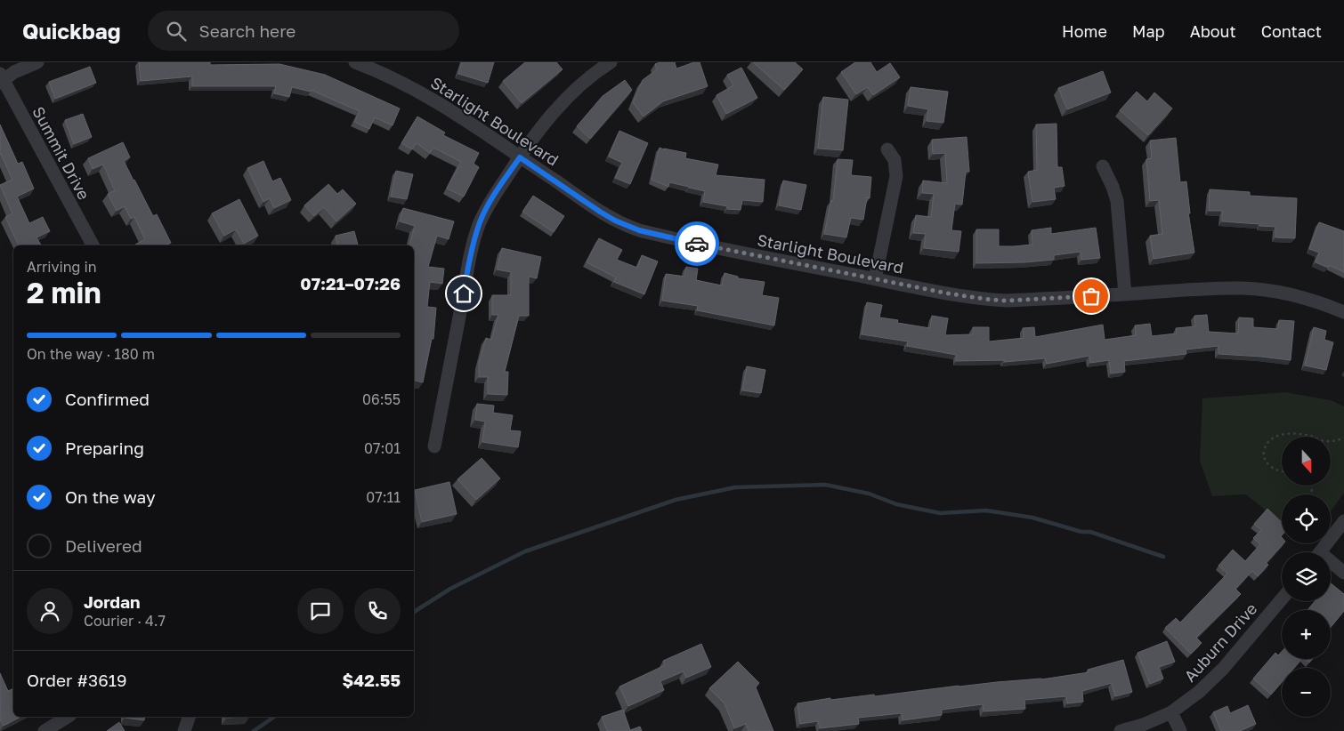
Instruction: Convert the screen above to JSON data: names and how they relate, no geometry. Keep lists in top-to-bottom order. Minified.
{"streets":{"street":["Starlight Boulevard","Summit Drive","Auburn Drive"]},"north":"bottom","page":{"header":"Quickbag","search":"Search here","nav":["Home","Map","About","Contact"],"heading":["2 min","Arriving in","07:21–07:26"],"panel":["Jordan","Courier · 4.7","Order #3619","$42.55"],"bar":"On the way · 180 m","list":[["Confirmed","06:55"],["Preparing","07:01"],["On the way","07:11"],"Delivered"],"map_buttons":["+","−"]}}
